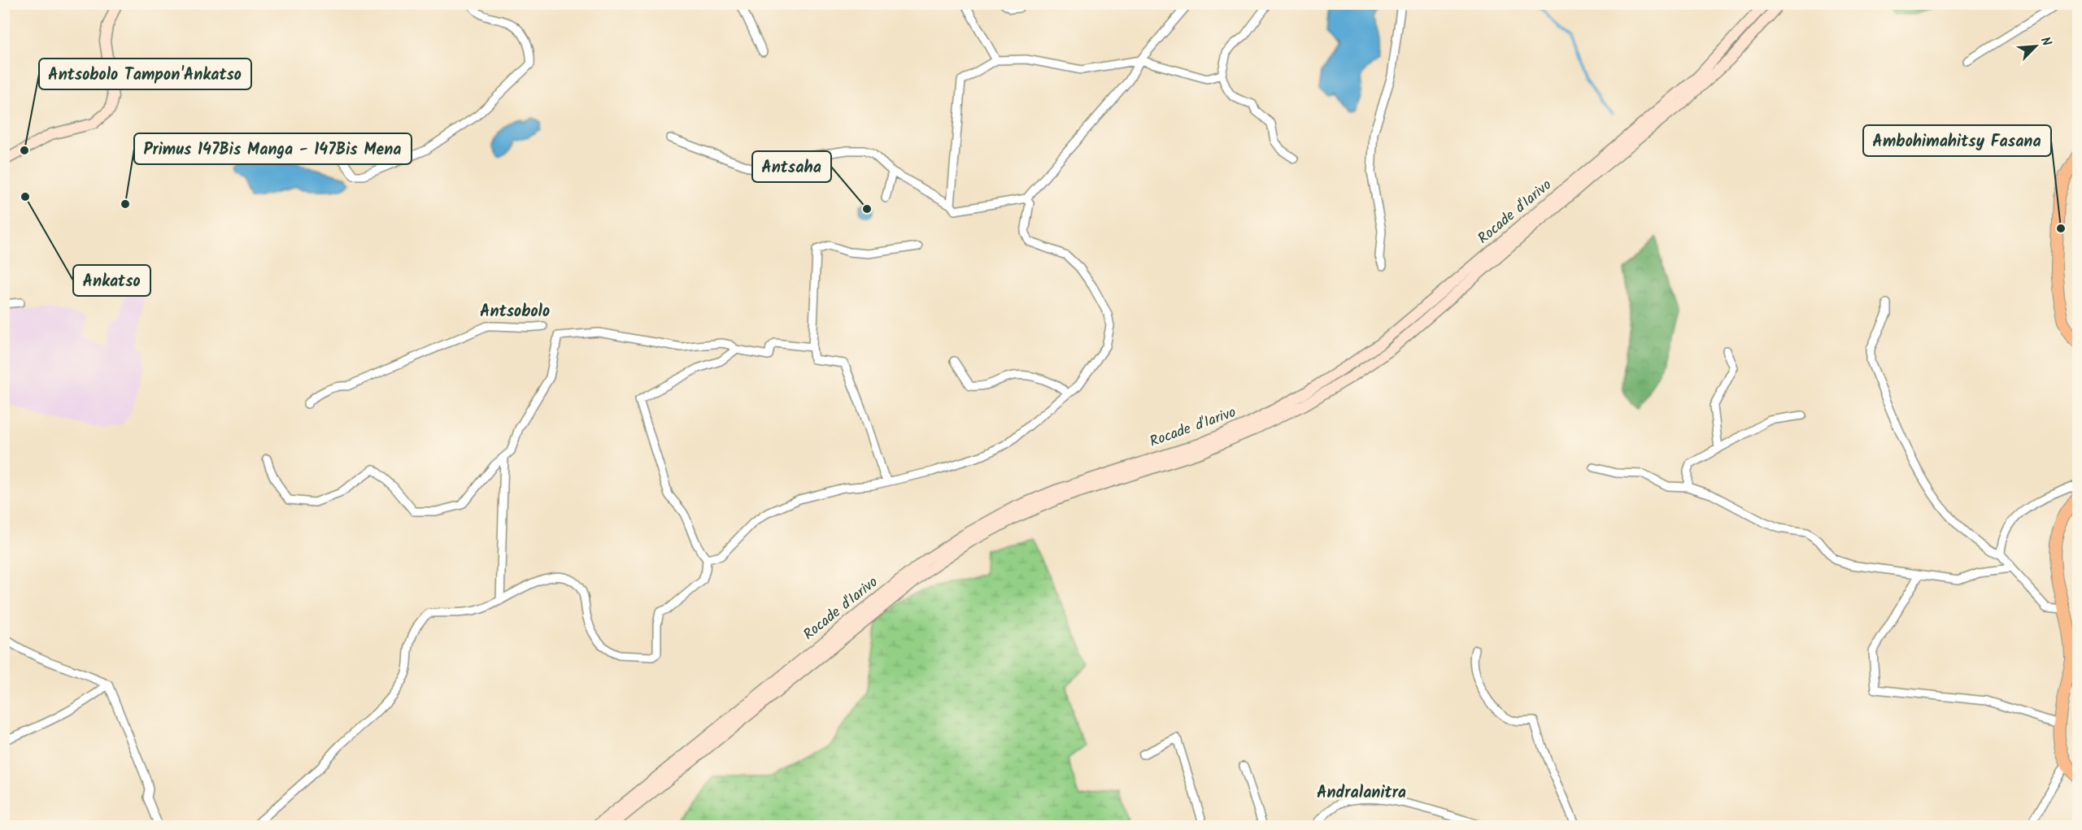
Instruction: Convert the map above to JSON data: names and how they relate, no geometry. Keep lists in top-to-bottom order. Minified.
{"streets":{"main road":["Rocade d'Iarivo"]},"districts":["Antsobolo","Andralanitra"],"places":["Antsobolo Tampon'Ankatso","Ankatso","Primus 147Bis Manga - 147Bis Mena","Antsaha","Ambohimahitsy Fasana"],"north":"top right"}
